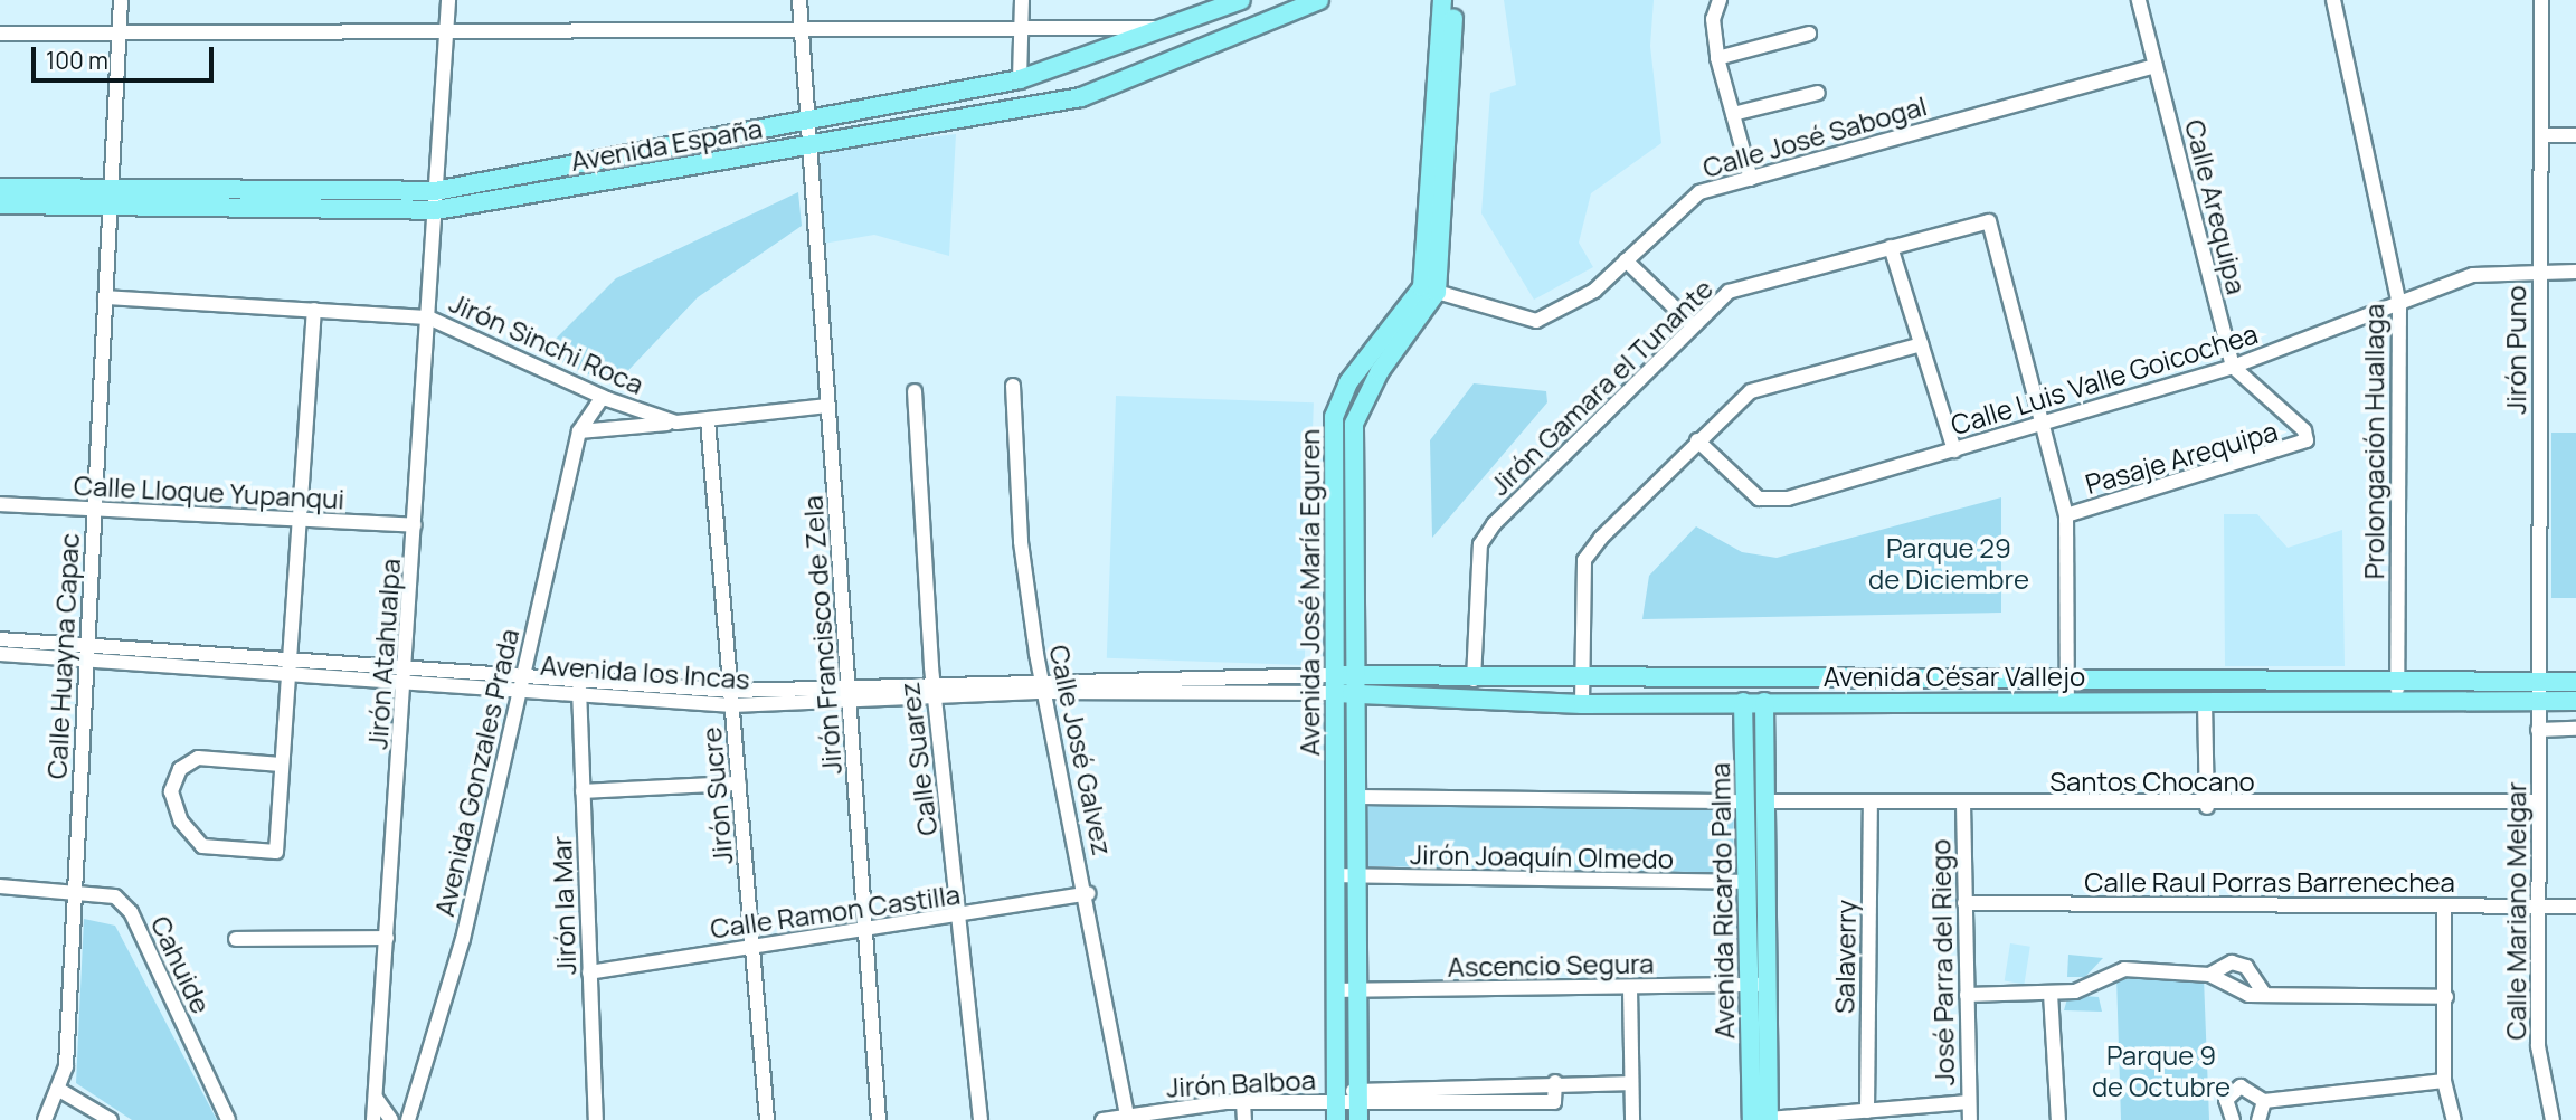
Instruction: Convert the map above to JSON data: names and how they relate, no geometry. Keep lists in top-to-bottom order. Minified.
{"streets":{"main road":["Avenida España","Avenida José María Eguren","Avenida César Vallejo","Avenida Ricardo Palma"],"street":["Calle José Sabogal","Calle Arequipa","Jirón Sinchi Roca","Jirón Puno","Calle Luis Valle Goicochea","Jirón Gamara el Tunante","Prolongación Huallaga","Pasaje Arequipa","Calle Lloque Yupanqui","Jirón Francisco de Zela","Jirón Atahualpa","Calle Huayna Capac","Avenida los Incas","Calle José Galvez","Calle Suarez","Avenida Gonzales Prada","Santos Chocano","Jirón Sucre","Jirón Joaquín Olmedo","Calle Raul Porras Barrenechea","Jirón la Mar","Calle Ramon Castilla","Calle Mariano Melgar","Salaverry","José Parra del Riego","Cahuide","Ascencio Segura","Jirón Balboa"]},"crossings":[["Calle José Sabogal","Calle Arequipa"],["Calle José Sabogal","Avenida José María Eguren"],["Avenida España","Jirón Francisco de Zela"],["Avenida España","Jirón Atahualpa"],["Avenida España","Calle Huayna Capac"],["Calle Arequipa","Calle Luis Valle Goicochea"],["Calle Arequipa","Pasaje Arequipa"],["Jirón Sinchi Roca","Jirón Francisco de Zela"],["Jirón Sinchi Roca","Jirón Atahualpa"],["Jirón Sinchi Roca","Calle Huayna Capac"],["Jirón Sinchi Roca","Avenida Gonzales Prada"],["Jirón Sinchi Roca","Jirón Sucre"],["Jirón Puno","Calle Luis Valle Goicochea"],["Jirón Puno","Avenida César Vallejo"],["Jirón Puno","Calle Mariano Melgar"],["Calle Luis Valle Goicochea","Jirón Gamara el Tunante"],["Calle Luis Valle Goicochea","Prolongación Huallaga"],["Calle Luis Valle Goicochea","Pasaje Arequipa"],["Jirón Gamara el Tunante","Avenida César Vallejo"],["Prolongación Huallaga","Avenida César Vallejo"],["Calle Lloque Yupanqui","Jirón Atahualpa"],["Calle Lloque Yupanqui","Calle Huayna Capac"],["Avenida José María Eguren","Avenida los Incas"],["Avenida José María Eguren","Avenida César Vallejo"],["Avenida José María Eguren","Jirón Joaquín Olmedo"],["Avenida José María Eguren","Ascencio Segura"],["Avenida José María Eguren","Jirón Balboa"],["Jirón Francisco de Zela","Avenida los Incas"],["Jirón Francisco de Zela","Calle Ramon Castilla"],["Jirón Atahualpa","Avenida los Incas"],["Calle Huayna Capac","Avenida los Incas"],["Calle Huayna Capac","Cahuide"],["Avenida los Incas","Avenida César Vallejo"],["Avenida los Incas","Calle José Galvez"],["Avenida los Incas","Calle Suarez"],["Avenida los Incas","Avenida Gonzales Prada"],["Avenida los Incas","Jirón Sucre"],["Avenida los Incas","Jirón la Mar"],["Avenida César Vallejo","Avenida Ricardo Palma"],["Avenida César Vallejo","Calle Mariano Melgar"],["Calle José Galvez","Calle Ramon Castilla"],["Calle José Galvez","Jirón Balboa"],["Calle Suarez","Calle Ramon Castilla"],["Santos Chocano","Avenida Ricardo Palma"],["Santos Chocano","Calle Mariano Melgar"],["Santos Chocano","Salaverry"],["Santos Chocano","José Parra del Riego"],["Jirón Sucre","Calle Ramon Castilla"],["Jirón Joaquín Olmedo","Avenida Ricardo Palma"],["Calle Raul Porras Barrenechea","Calle Mariano Melgar"],["Calle Raul Porras Barrenechea","José Parra del Riego"],["Avenida Ricardo Palma","Ascencio Segura"],["Jirón la Mar","Calle Ramon Castilla"]],"parks":["Parque 29 de Diciembre","Parque 9 de Octubre"],"scale_bar":"100 m"}
